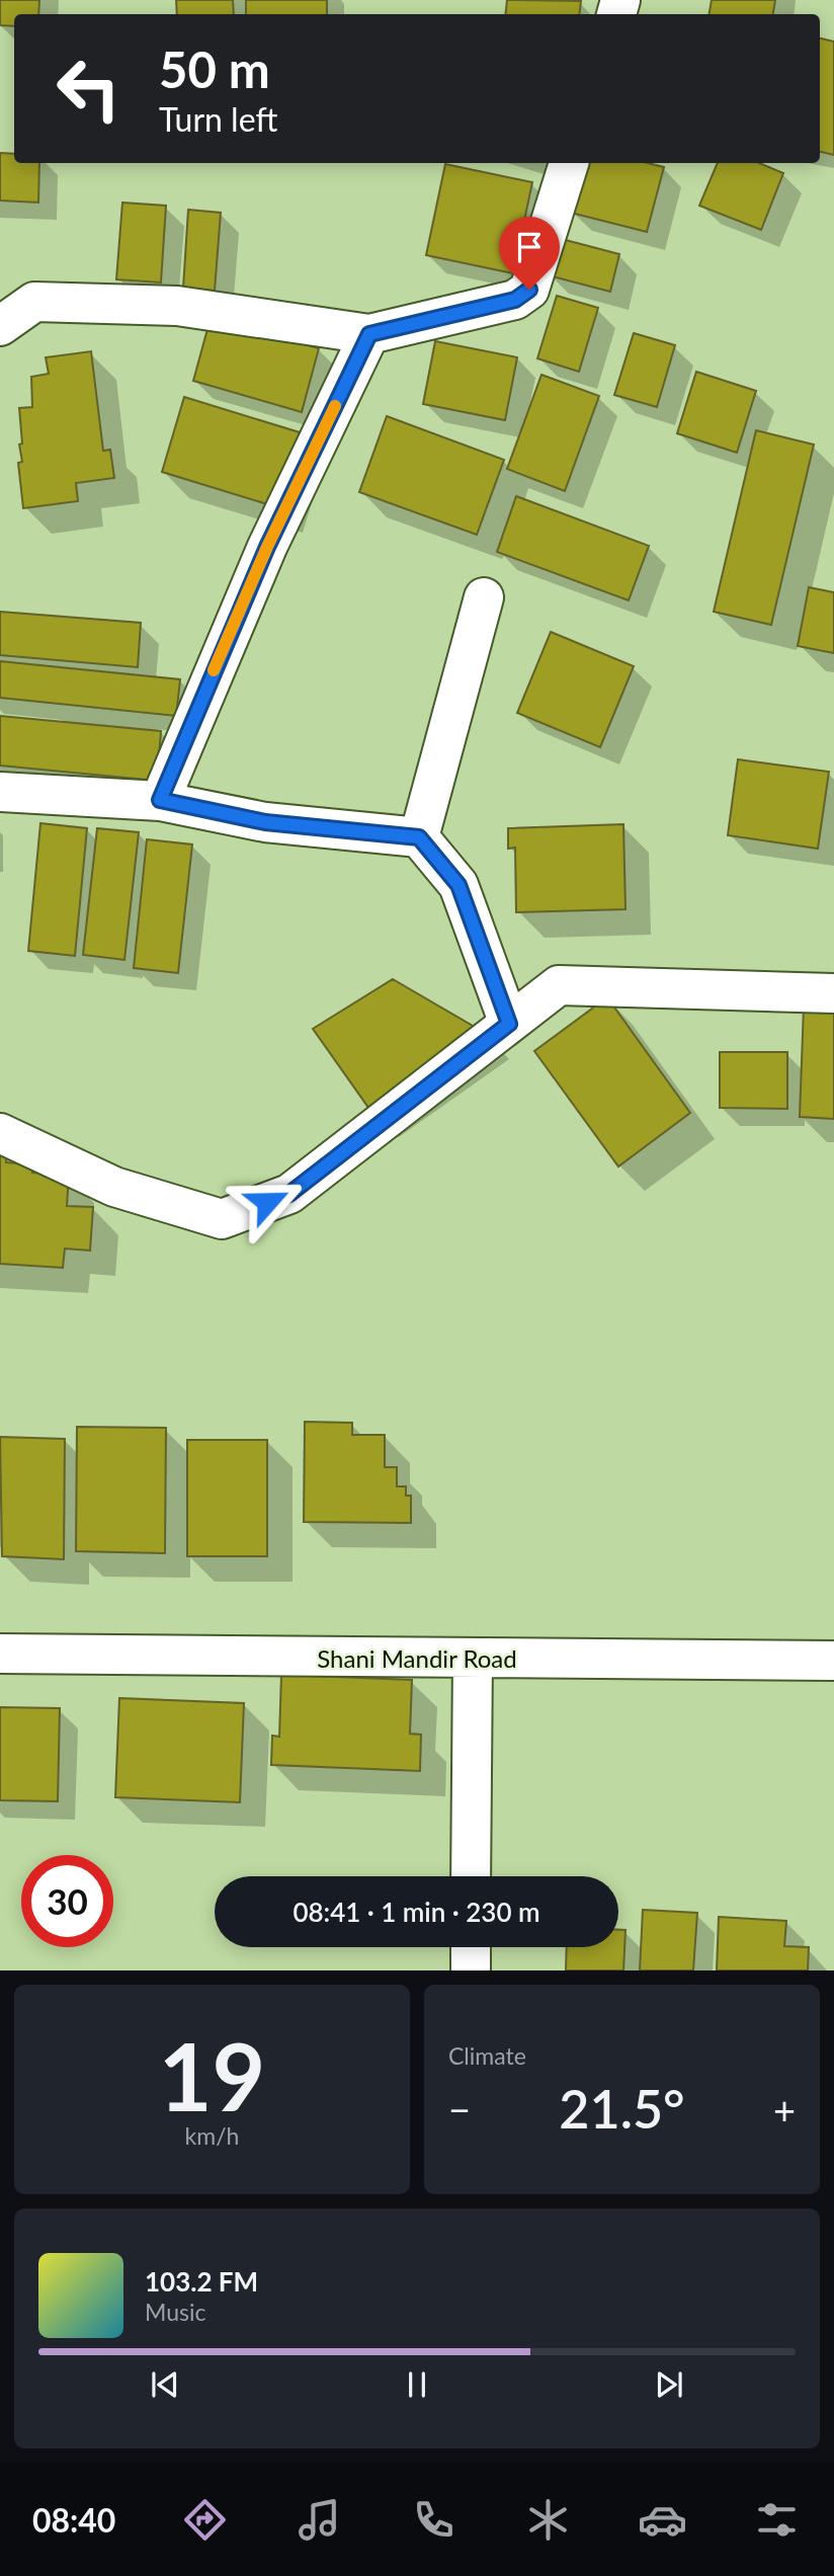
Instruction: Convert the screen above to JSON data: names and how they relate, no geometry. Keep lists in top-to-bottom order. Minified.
{"streets":{"street":["Shani Mandir Road"]},"page":{"turn":["50 m","Turn left"],"limit":"30","trip":"08:41 · 1 min · 230 m","tile":[["19","km/h"],"Climate"],"heat":["−","21.5°","+"],"song":["103.2 FM","Music"],"tabs":"08:40"}}
